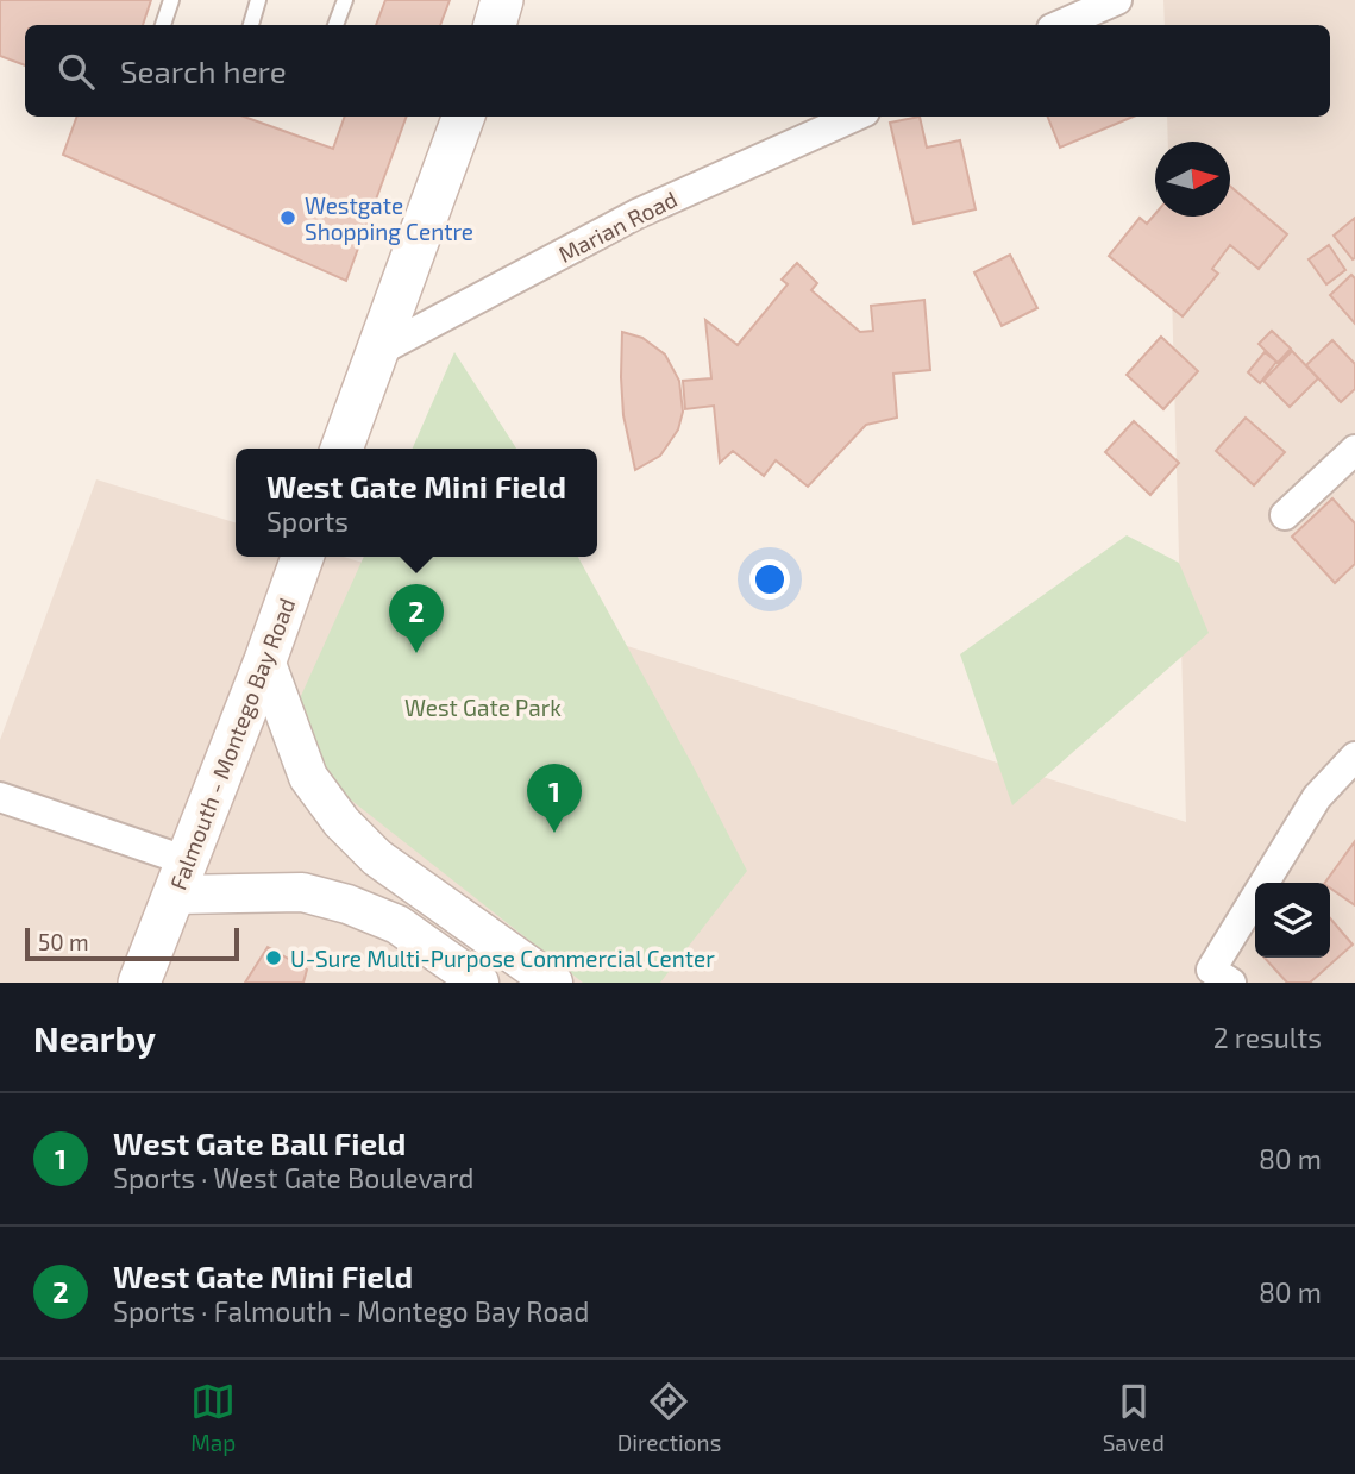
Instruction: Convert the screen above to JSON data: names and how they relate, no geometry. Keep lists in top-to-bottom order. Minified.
{"streets":{"main road":["Falmouth - Montego Bay Road"],"street":["Marian Road"]},"parks":["West Gate Park"],"places":["Westgate Shopping Centre","U-Sure Multi-Purpose Commercial Center"],"scale_bar":"50 m","north":"right","page":{"search":"Search here","popup":["West Gate Mini Field","Sports"],"pins":["2","1"],"scale":"50 m","heading":["Nearby","2 results"],"list":[{"mark":"1","name":"West Gate Ball Field","note":"Sports · West Gate Boulevard","value":"80 m"},{"mark":"2","name":"West Gate Mini Field","note":"Sports · Falmouth - Montego Bay Road","value":"80 m"}],"nav":["Map","Directions","Saved"]}}
